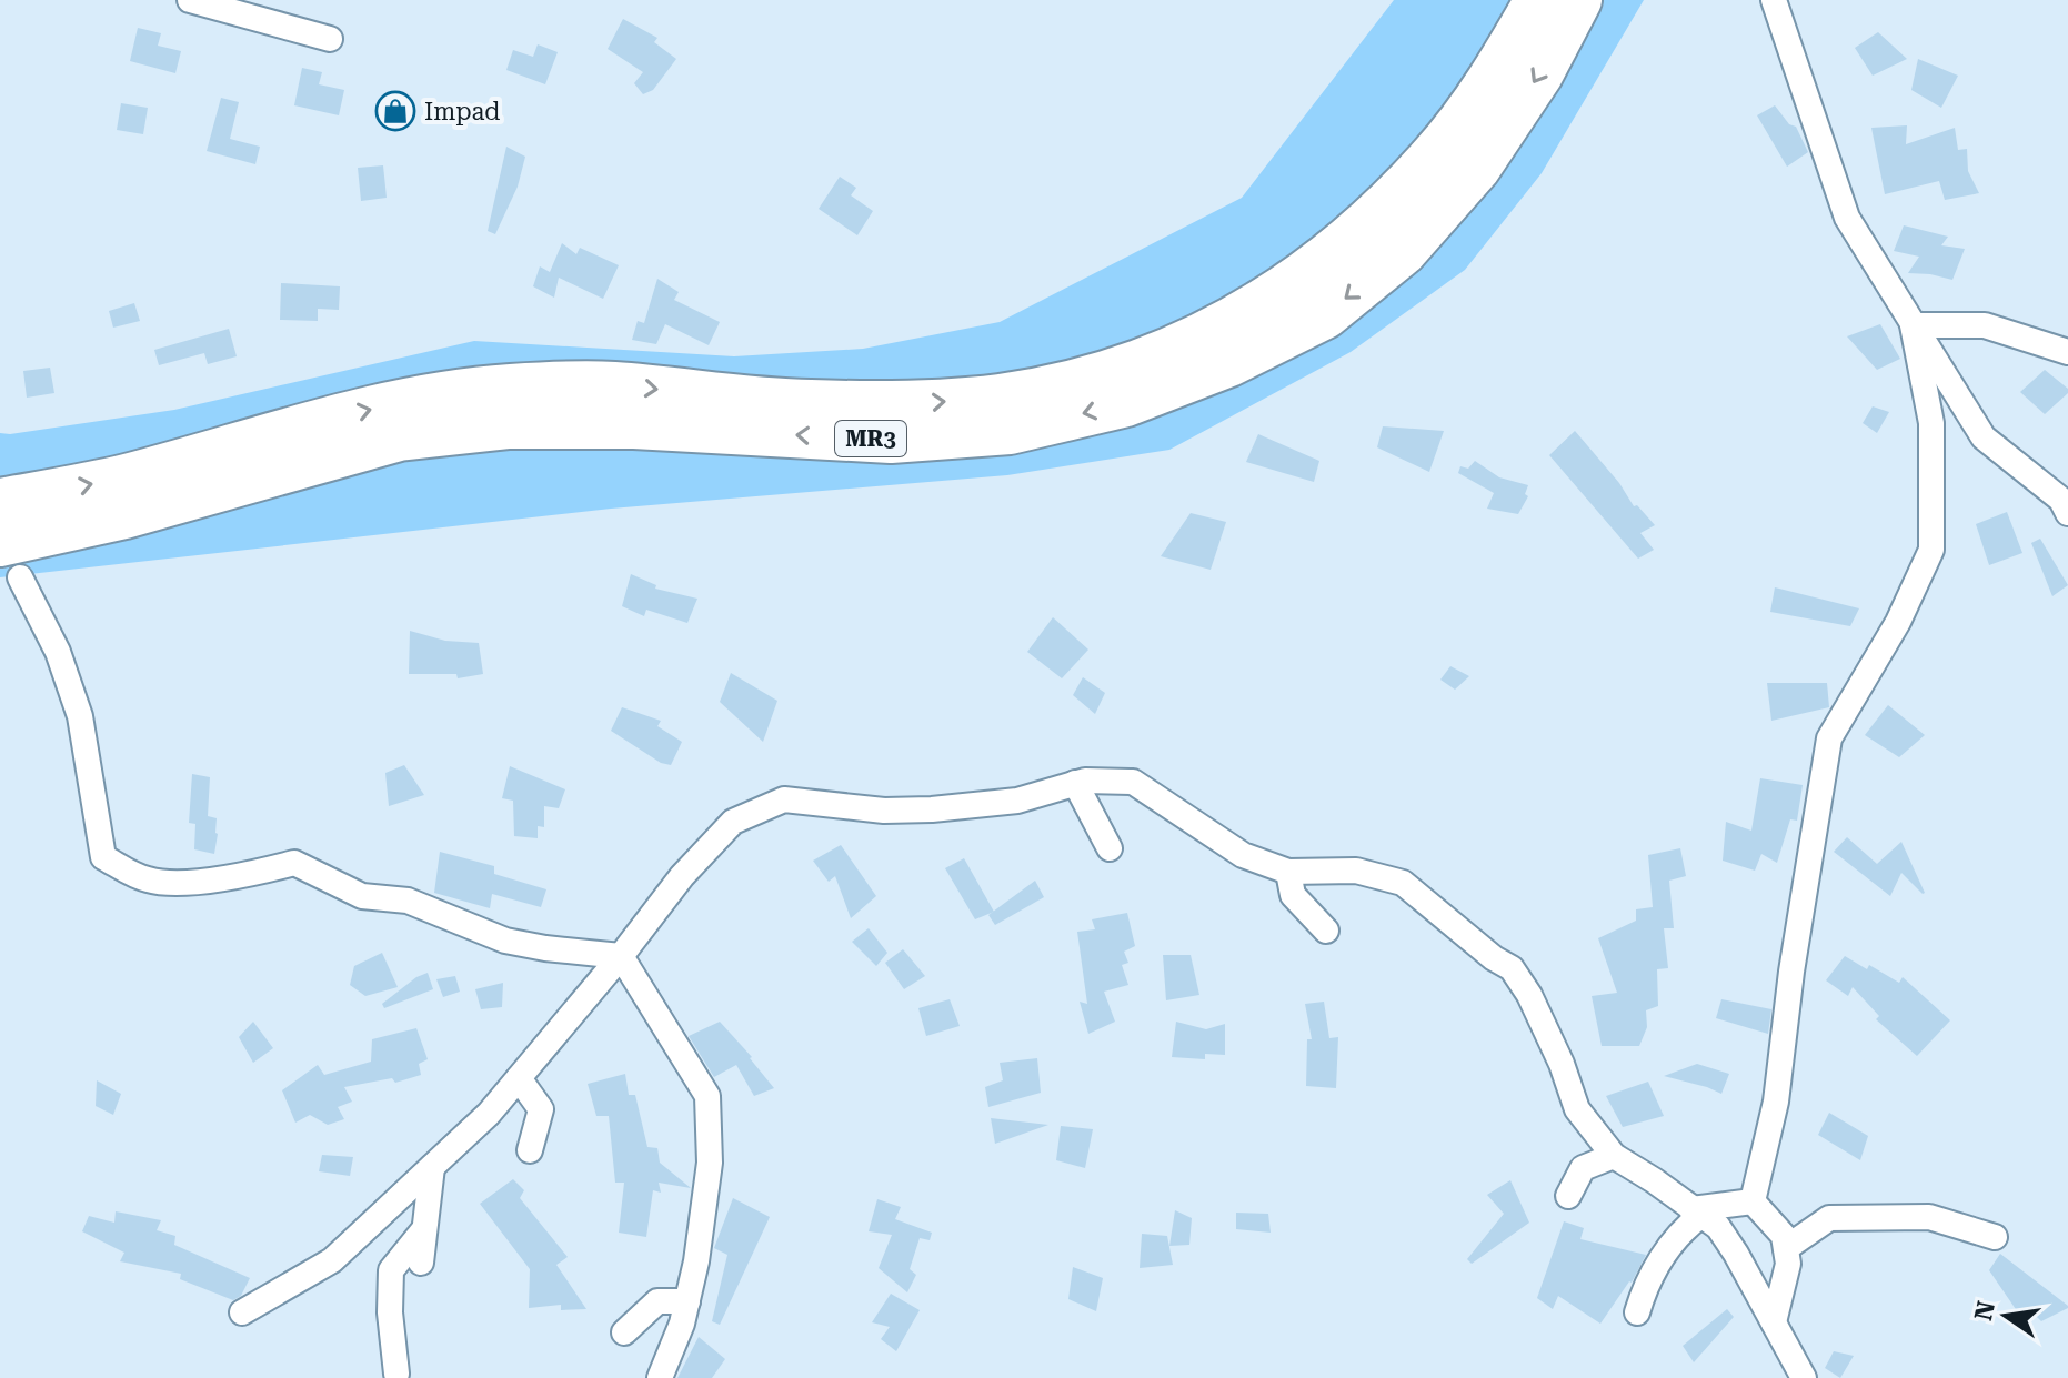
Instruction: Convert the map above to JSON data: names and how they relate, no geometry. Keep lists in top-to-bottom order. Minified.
{"streets":{"highway":["MR3"]},"places":{"shop":["Impad"]},"north":"left"}
